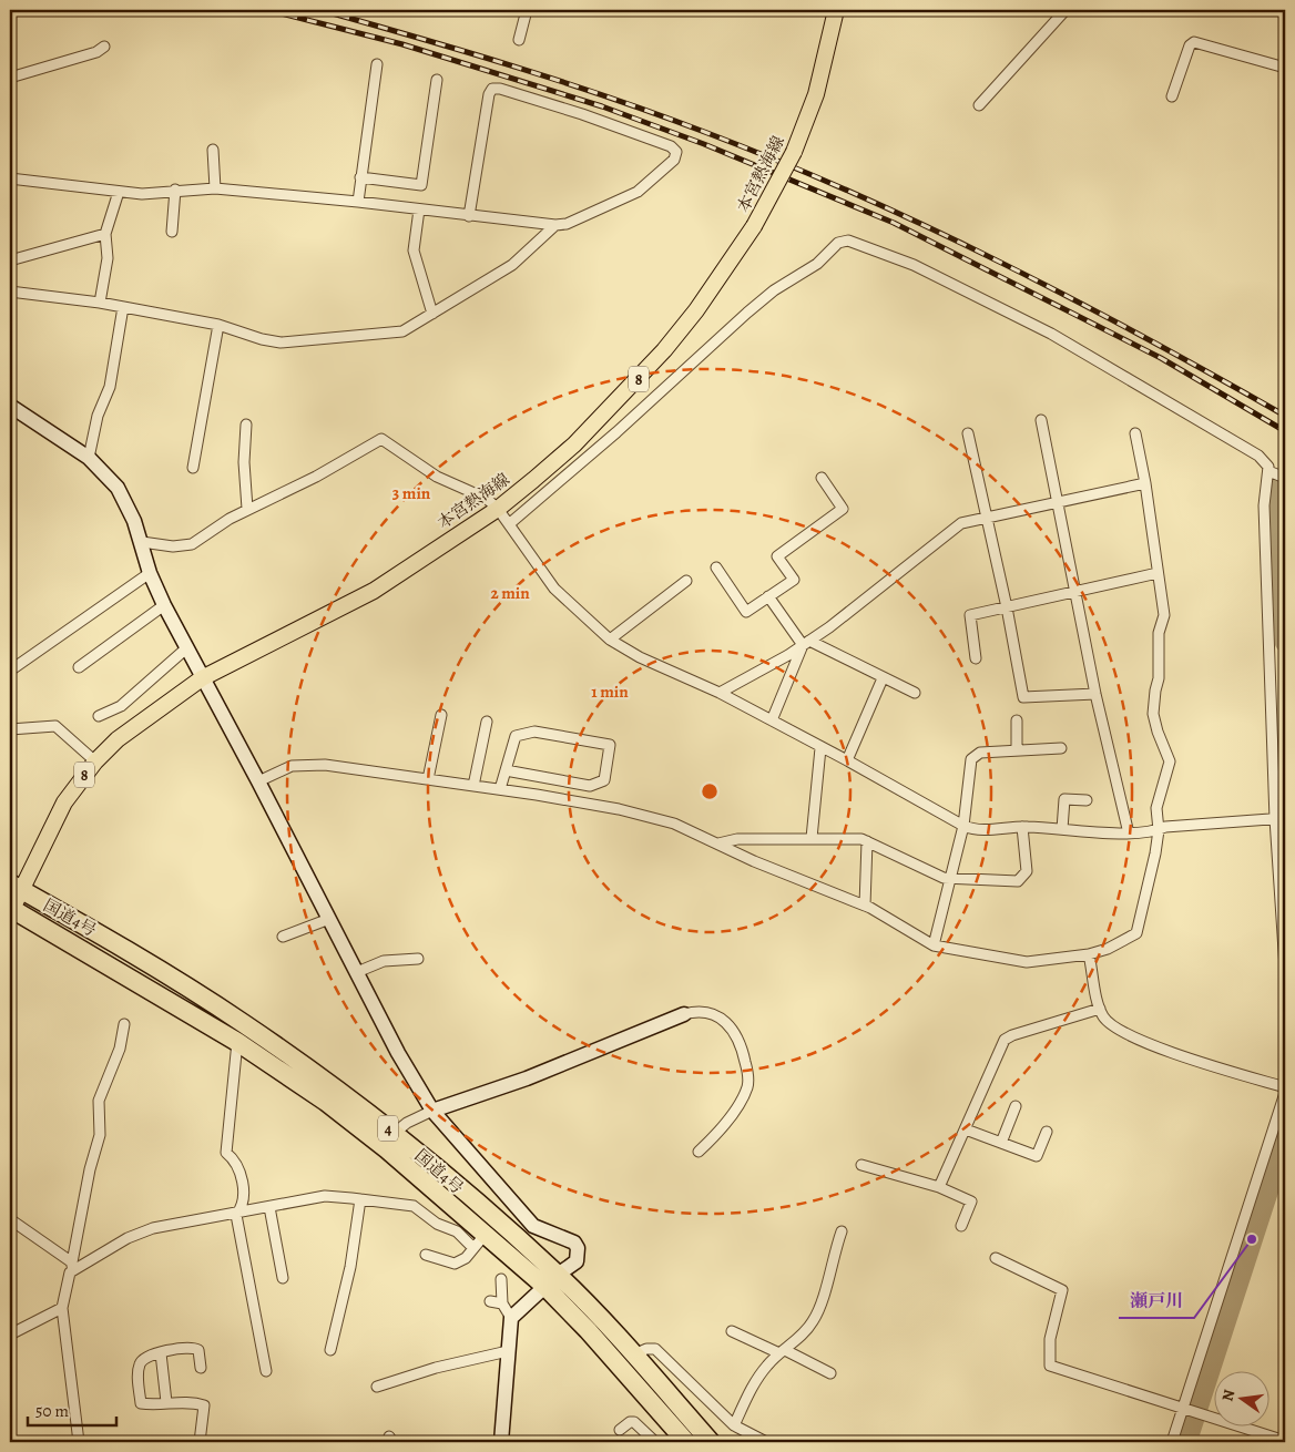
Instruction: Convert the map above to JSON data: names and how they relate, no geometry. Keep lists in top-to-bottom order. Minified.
{"streets":{"highway":["国道4号","4"],"main road":["本宮熱海線","8"]},"crossings":[["本宮熱海線","国道4号"]],"places":["瀬戸川"],"scale_bar":"50 m","north":"left","rings":["3 min","2 min","1 min"]}
